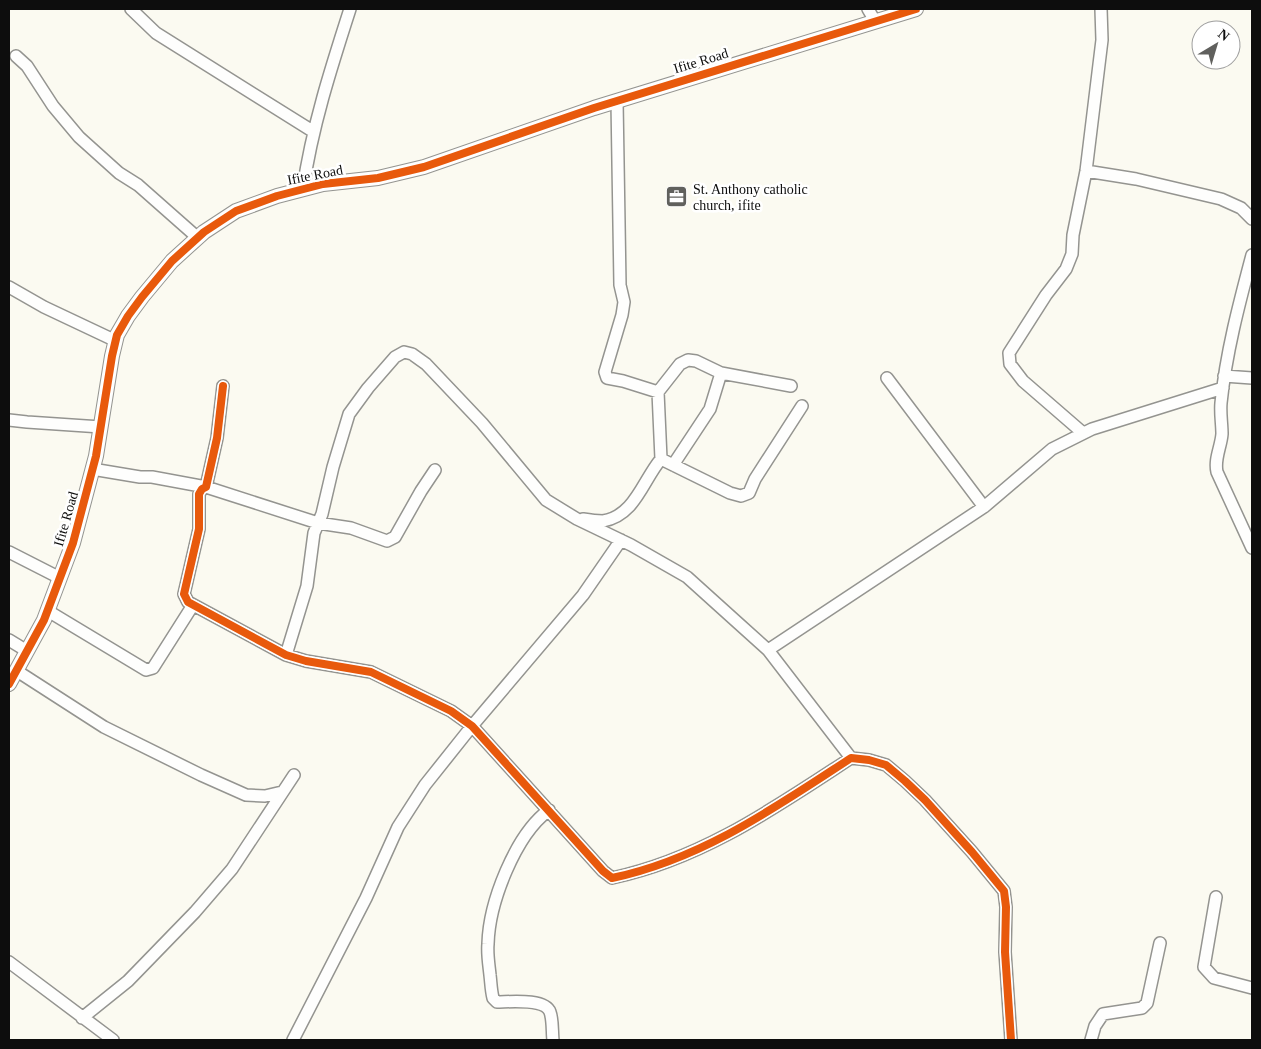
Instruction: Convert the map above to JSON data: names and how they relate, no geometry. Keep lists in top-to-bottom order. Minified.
{"streets":{"street":["Ifite Road"]},"places":{"office":["St. Anthony catholic church, ifite"]},"north":"top right"}
